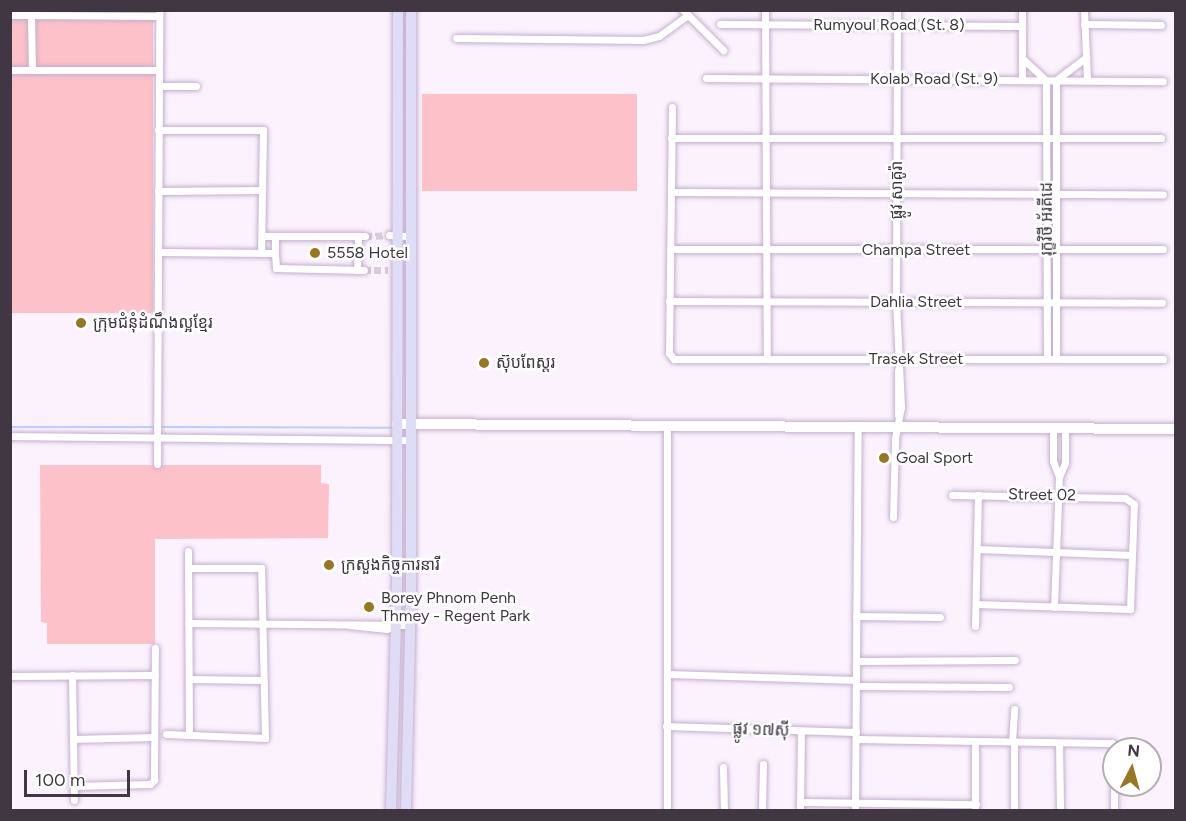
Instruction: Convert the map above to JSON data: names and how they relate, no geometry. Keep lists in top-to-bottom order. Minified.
{"streets":{"street":["Rumyoul Road (St. 8)","Kolab Road (St. 9)","ផ្លូវ សាគូរ៉ា","រុក្ខវិថី អ័រគីដេ","Champa Street","Dahlia Street","Trasek Street","Street 02","ផ្លូវ ១៧ស៊ី"]},"crossings":[["Rumyoul Road (St. 8)","ផ្លូវ សាគូរ៉ា"],["Kolab Road (St. 9)","ផ្លូវ សាគូរ៉ា"],["Kolab Road (St. 9)","រុក្ខវិថី អ័រគីដេ"],["ផ្លូវ សាគូរ៉ា","Champa Street"],["ផ្លូវ សាគូរ៉ា","Dahlia Street"],["ផ្លូវ សាគូរ៉ា","Trasek Street"],["រុក្ខវិថី អ័រគីដេ","Champa Street"],["រុក្ខវិថី អ័រគីដេ","Dahlia Street"],["រុក្ខវិថី អ័រគីដេ","Trasek Street"],["Dahlia Street","Trasek Street"]],"places":["5558 Hotel","ក្រុមជំនុំដំណឹងល្អខ្មែរ","ស៊ុបពែស្តរ","Goal Sport","ក្រសួងកិច្ចការនារី","Borey Phnom Penh Thmey - Regent Park"],"scale_bar":"100 m","north":"top"}
